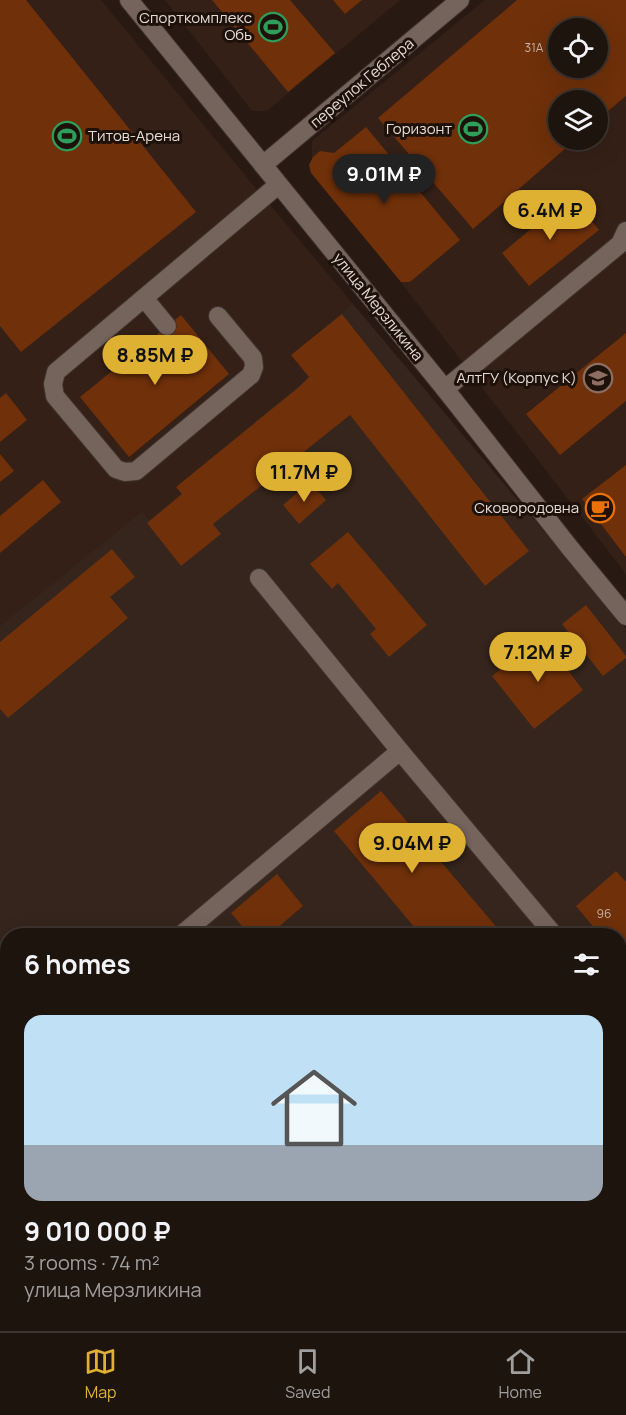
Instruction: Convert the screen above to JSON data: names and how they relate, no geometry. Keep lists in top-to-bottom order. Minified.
{"streets":{"street":["переулок Геблера","улица Мерзликина"]},"crossings":[["переулок Геблера","улица Мерзликина"]],"places":{"sports":["Спорткомплекс Обь","Горизонт","Титов-Арена"],"school or university":["АлтГУ (Корпус К)"],"cafe":["Сковородовна"]},"house_numbers":["31А","96"],"page":{"price":["9.01M ₽","6.4M ₽","8.85M ₽","11.7M ₽","7.12M ₽","9.04M ₽"],"heading":"6 homes","list":[{"name":"9 010 000 ₽","note":"3 rooms · 74 m² · улица Мерзликина"}],"tabs":["Map","Saved","Home"]}}
